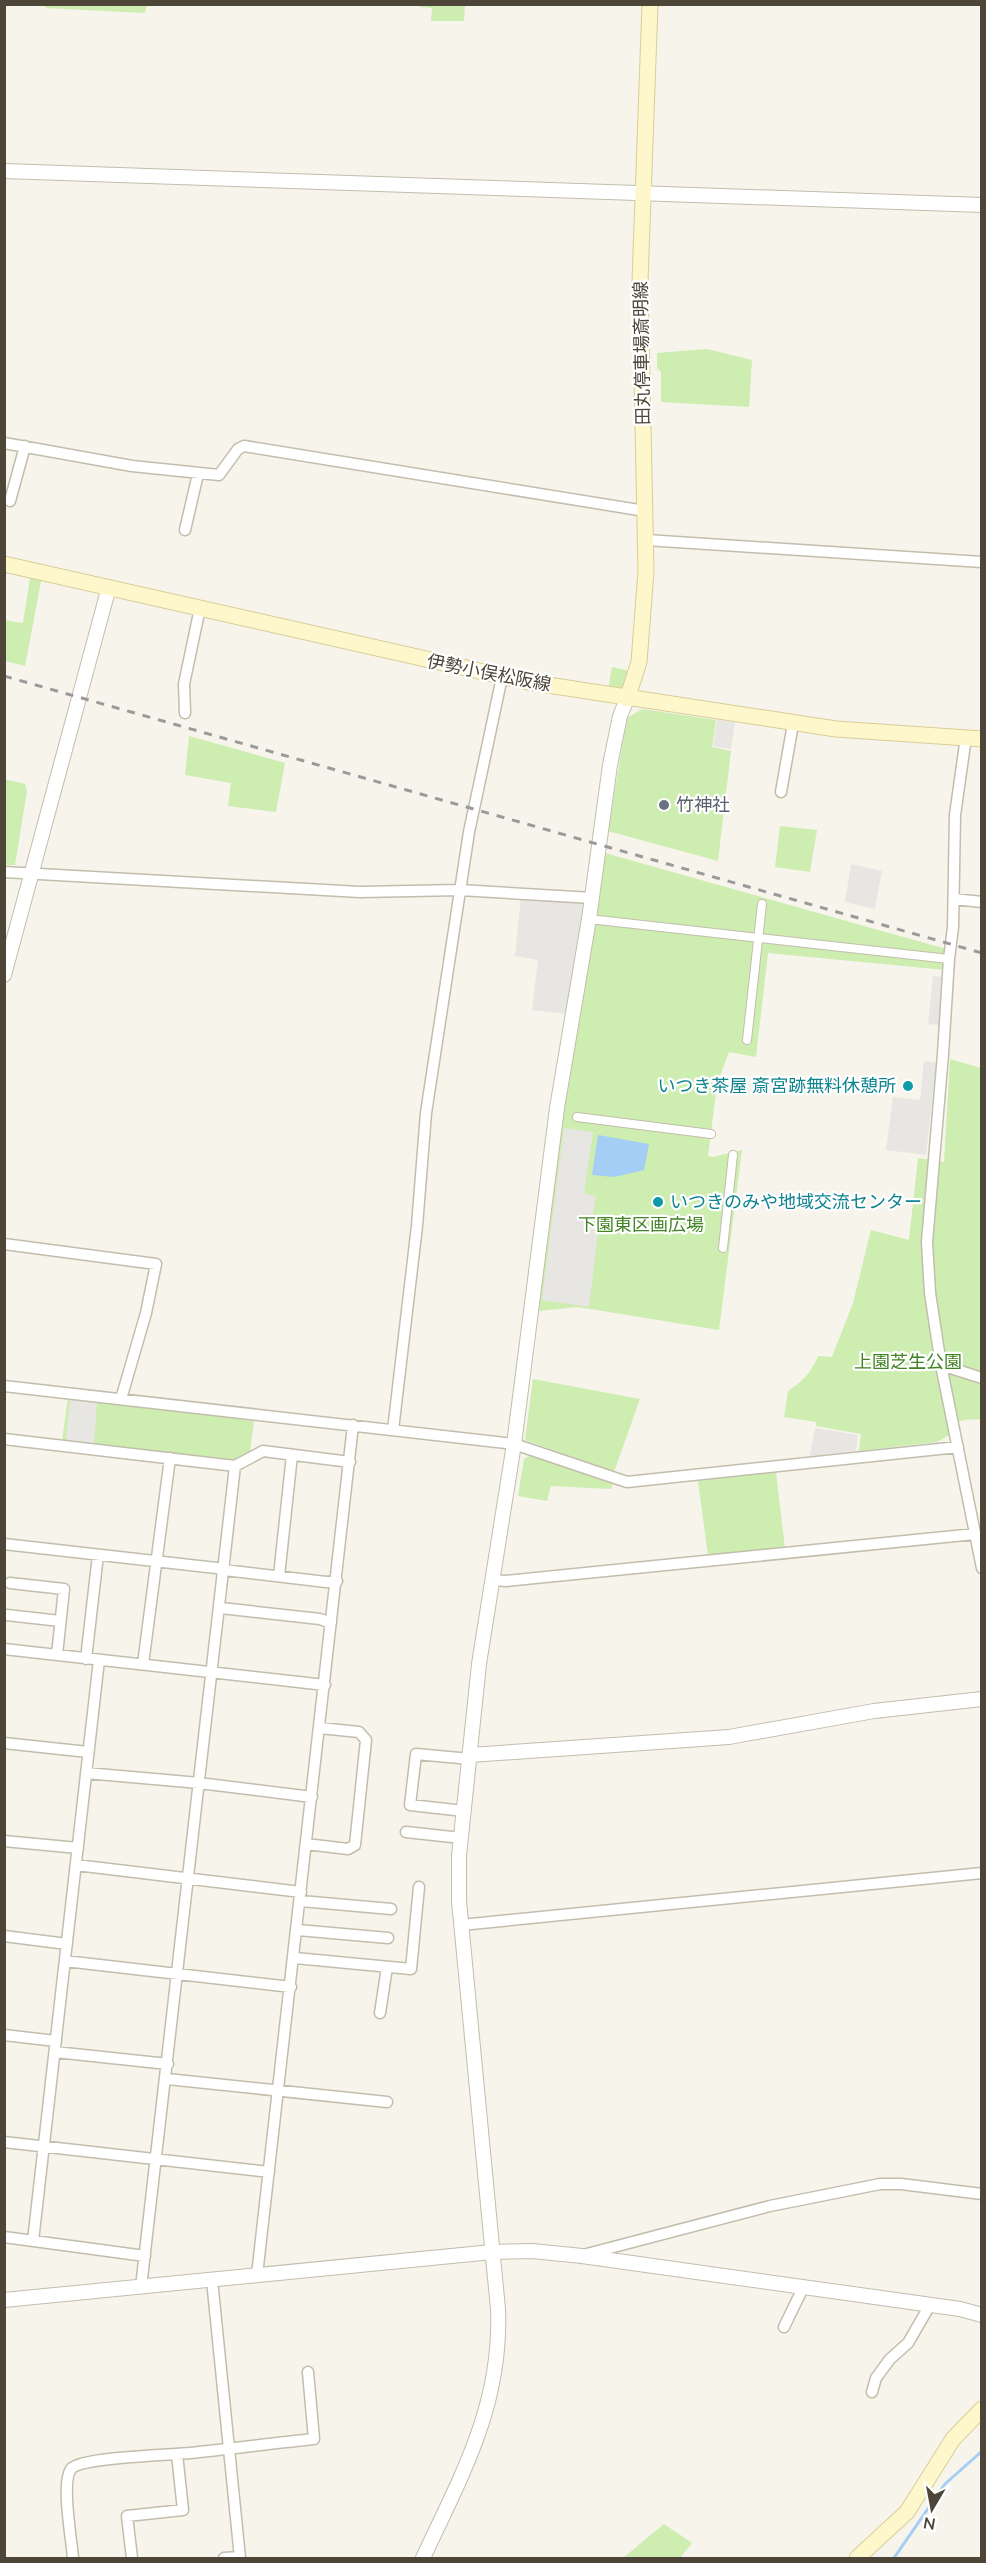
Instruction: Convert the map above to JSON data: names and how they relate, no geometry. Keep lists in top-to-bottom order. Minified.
{"streets":{"main road":["田丸停車場斎明線","伊勢小俣松阪線"]},"crossings":[["田丸停車場斎明線","伊勢小俣松阪線"]],"parks":["下園東区画広場","上園芝生公園"],"places":["竹神社","いつき茶屋 斎宮跡無料休憩所","いつきのみや地域交流センター"],"north":"bottom"}
